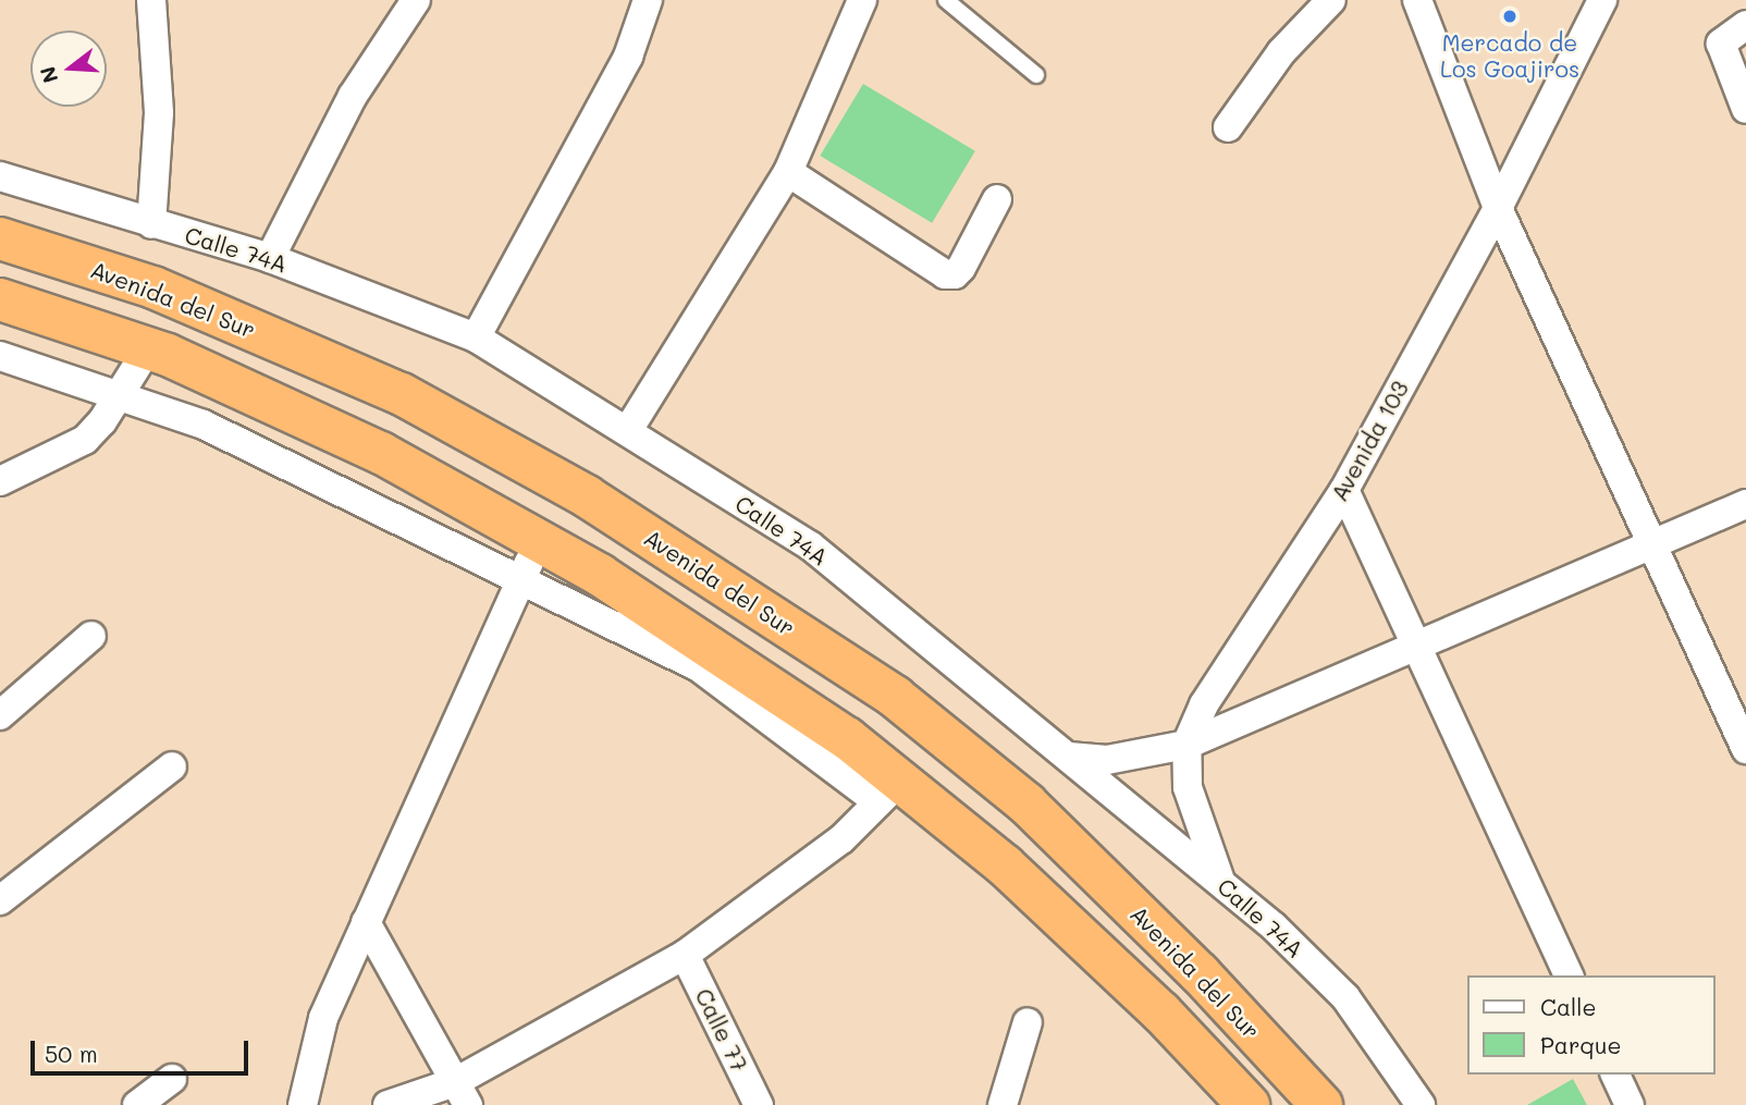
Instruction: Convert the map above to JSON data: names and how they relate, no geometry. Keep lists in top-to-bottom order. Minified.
{"streets":{"highway":["Avenida del Sur"],"street":["Calle 74A","Avenida 103","Calle 77"]},"crossings":[["Calle 74A","Avenida 103"]],"places":["Mercado de Los Goajiros"],"legend":["Calle","Parque"],"scale_bar":"50 m","north":"left"}
